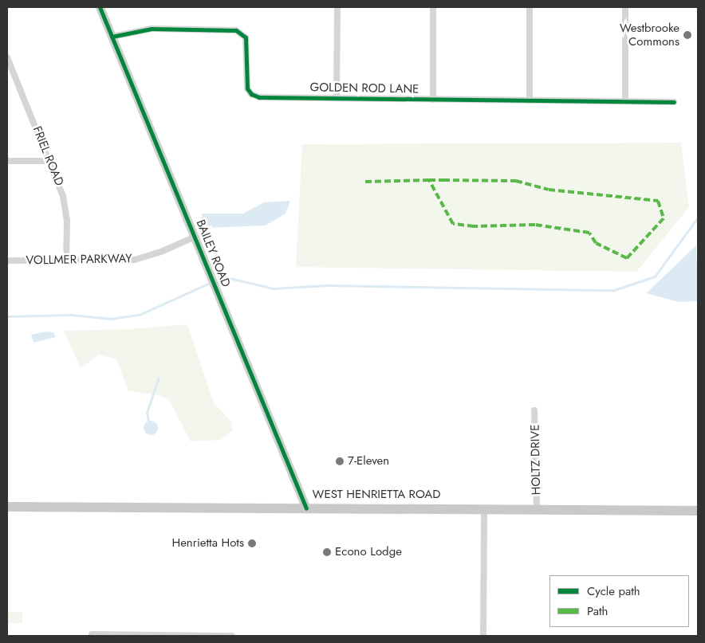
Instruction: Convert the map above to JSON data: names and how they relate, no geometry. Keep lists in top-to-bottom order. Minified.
{"streets":{"main road":["WEST HENRIETTA ROAD"],"street":["GOLDEN ROD LANE","FRIEL ROAD","BAILEY ROAD","VOLLMER PARKWAY","HOLTZ DRIVE"]},"crossings":[["GOLDEN ROD LANE","BAILEY ROAD"],["FRIEL ROAD","VOLLMER PARKWAY"],["BAILEY ROAD","VOLLMER PARKWAY"],["BAILEY ROAD","WEST HENRIETTA ROAD"],["HOLTZ DRIVE","WEST HENRIETTA ROAD"]],"places":["Westbrooke Commons","7-Eleven","Henrietta Hots","Econo Lodge"],"legend":["Cycle path","Path"]}
